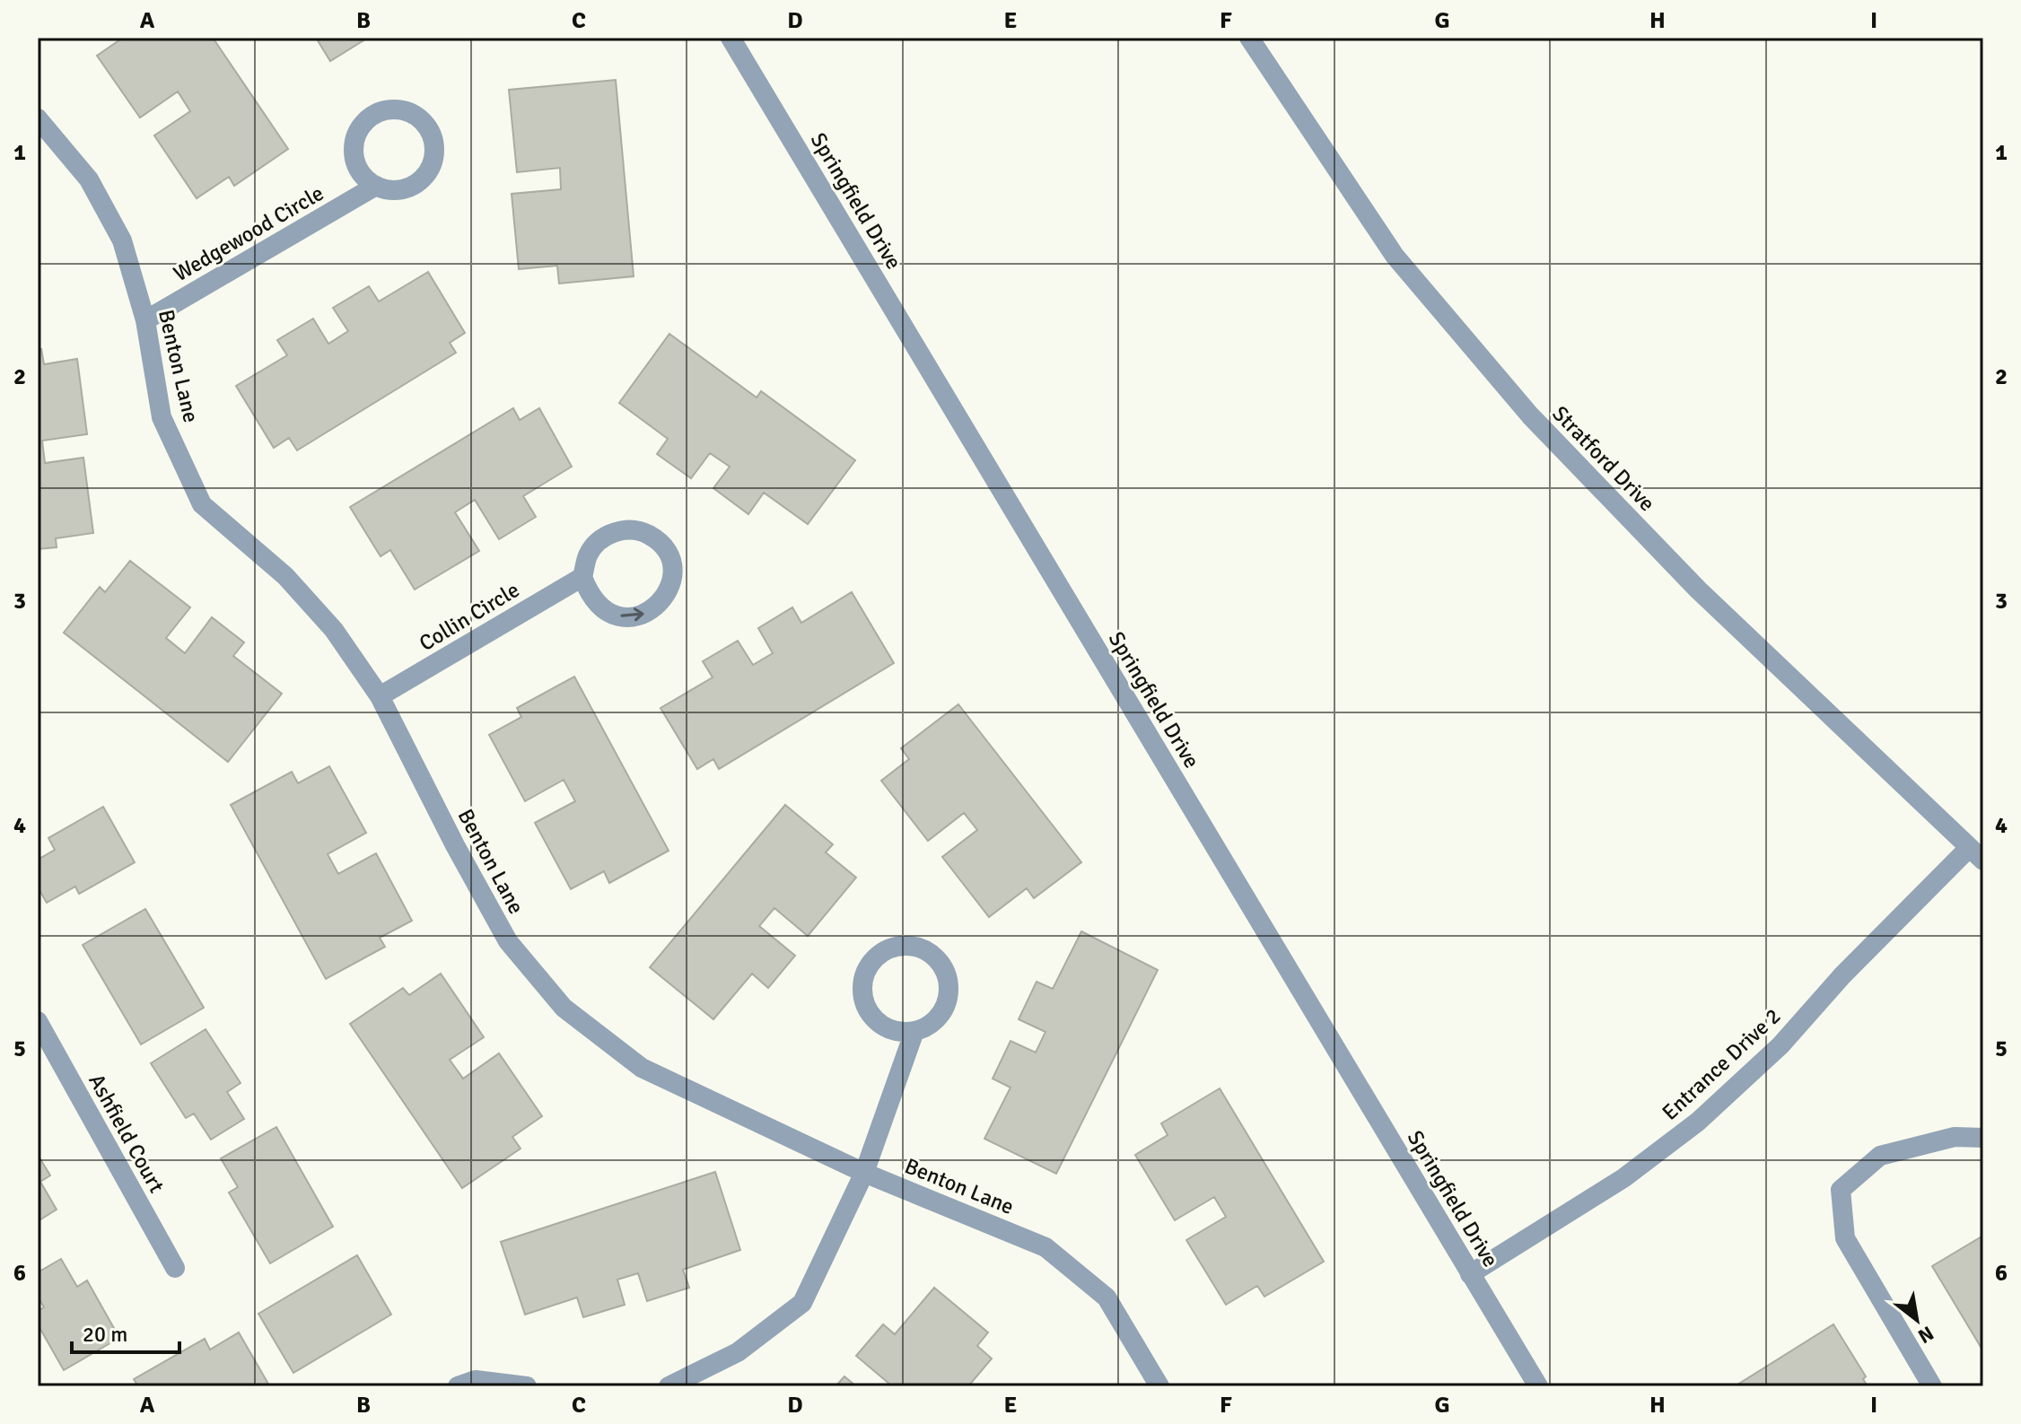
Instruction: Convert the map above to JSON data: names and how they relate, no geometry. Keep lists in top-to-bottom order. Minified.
{"streets":{"street":["Springfield Drive","Wedgewood Circle","Benton Lane","Stratford Drive","Collin Circle","Entrance Drive 2","Ashfield Court"]},"crossings":[["Springfield Drive","Entrance Drive 2"],["Wedgewood Circle","Benton Lane"],["Benton Lane","Collin Circle"],["Stratford Drive","Entrance Drive 2"]],"scale_bar":"20 m","north":"bottom right","grid":{"columns":["A","B","C","D","E","F","G","H","I"],"rows":["1","2","3","4","5","6"]}}
